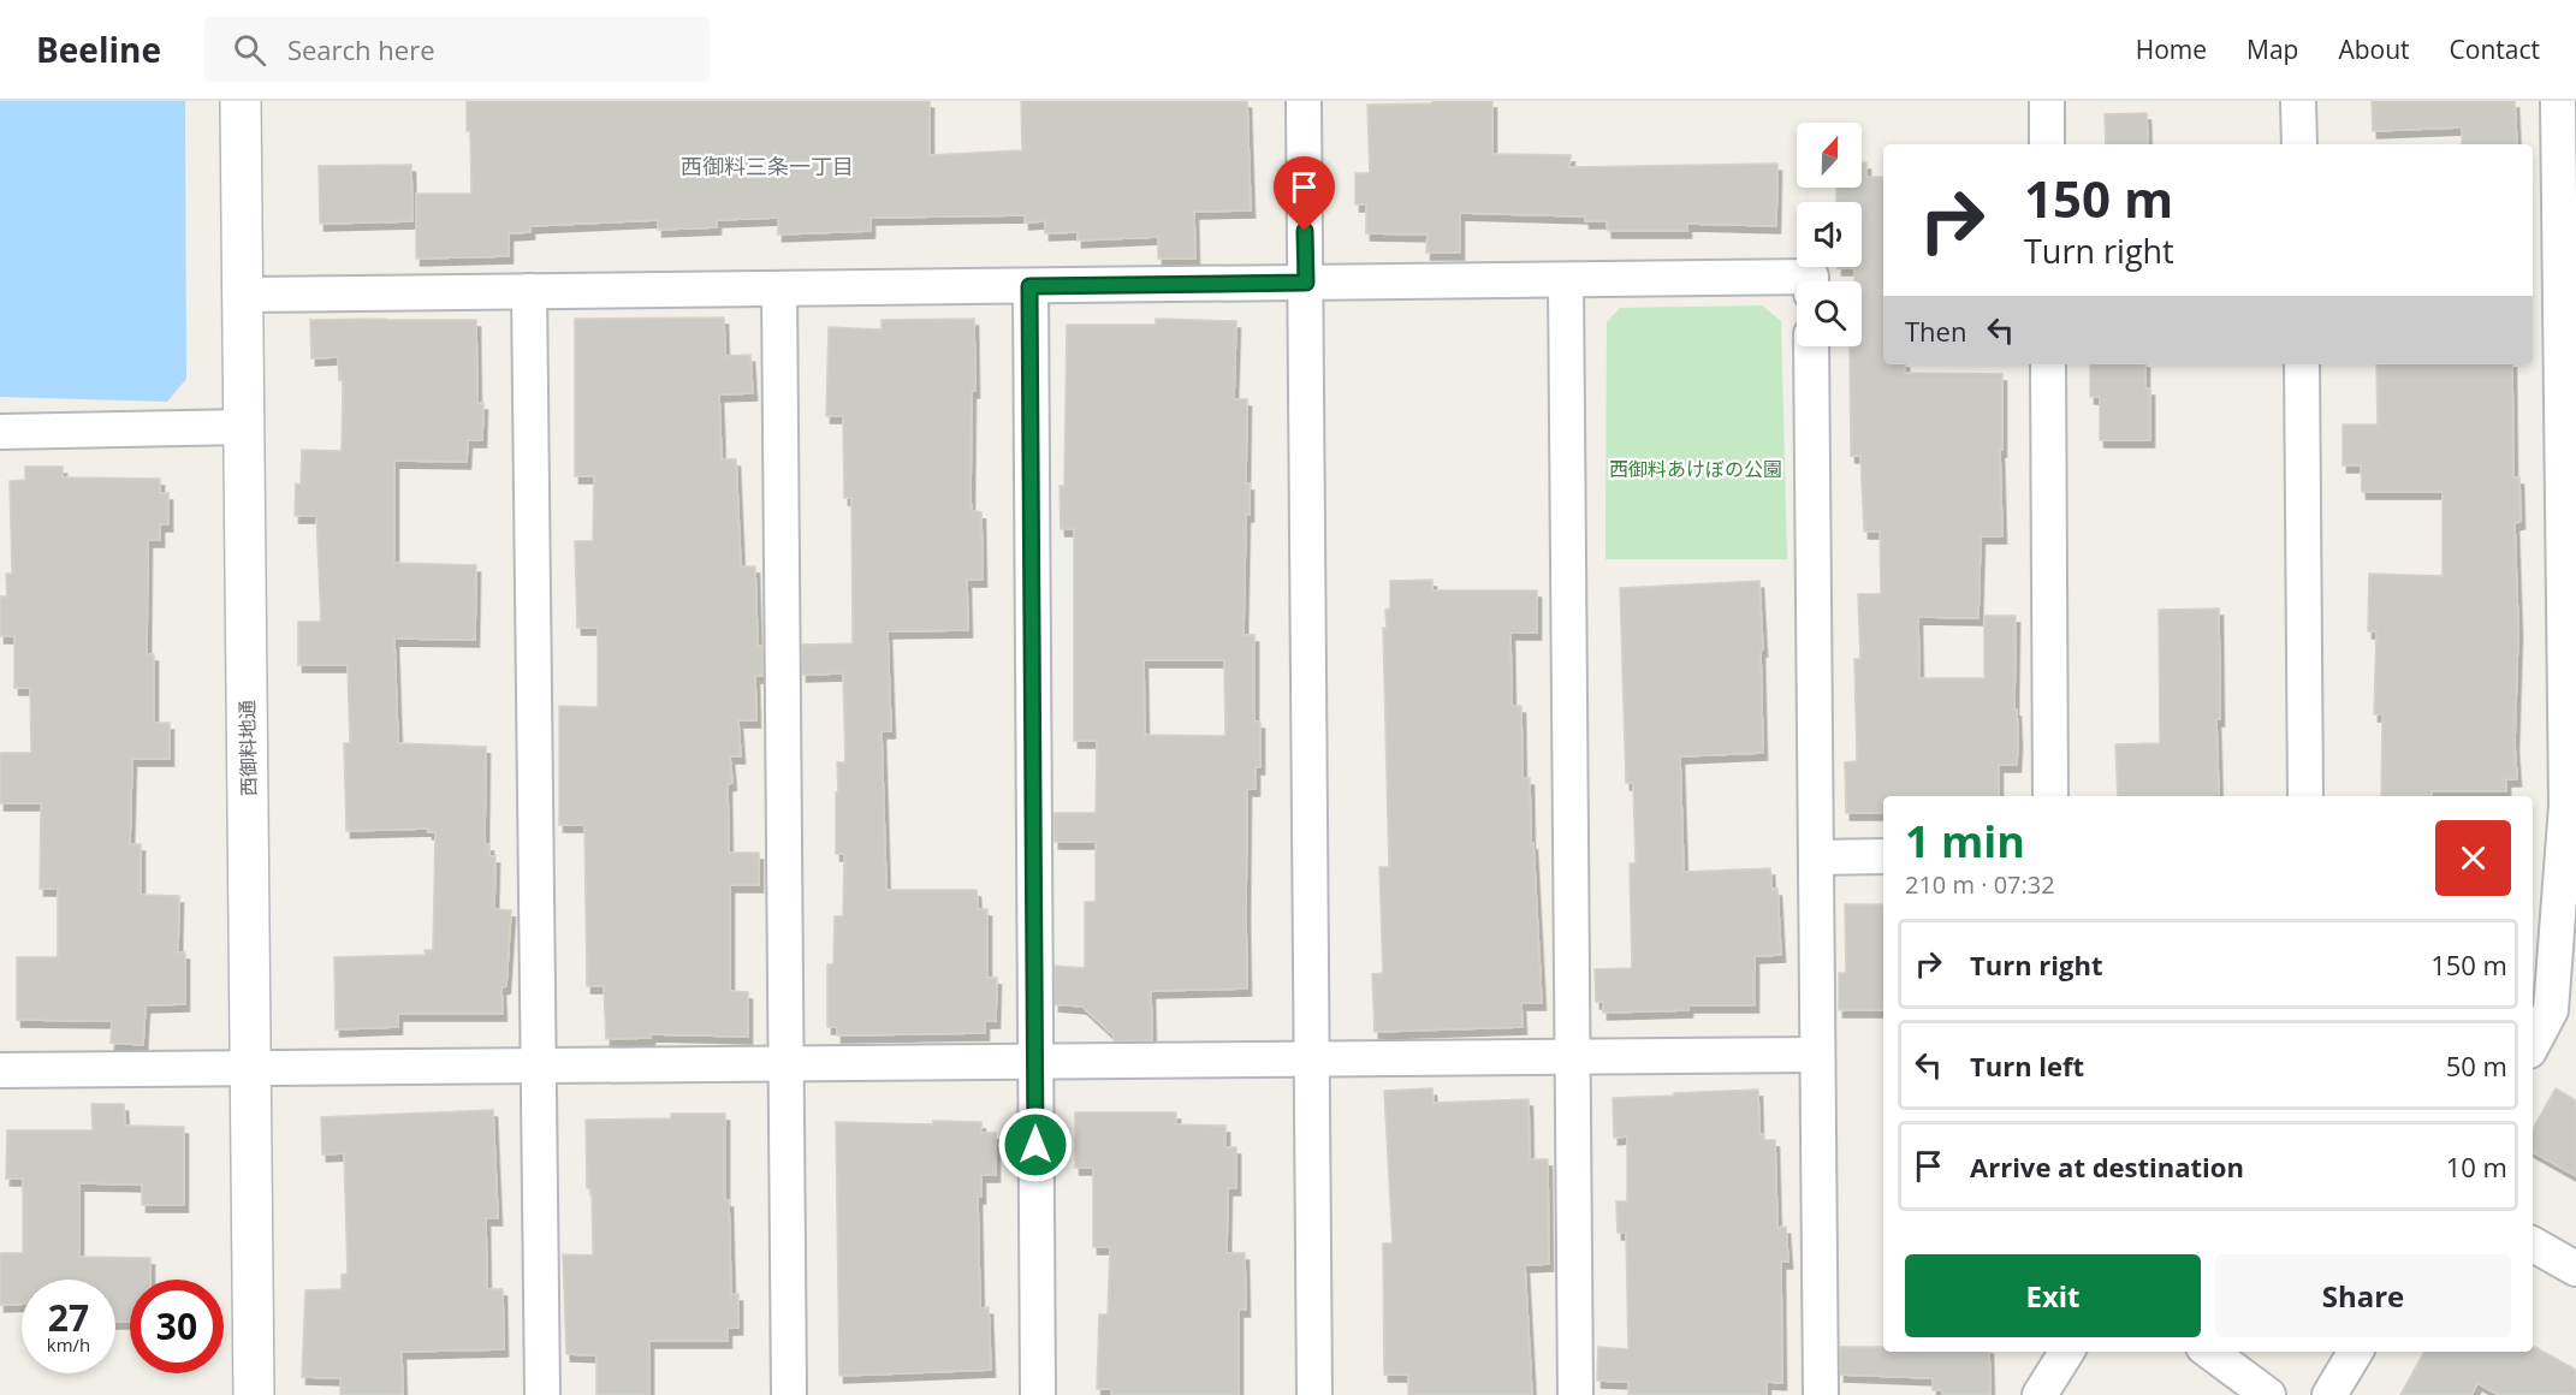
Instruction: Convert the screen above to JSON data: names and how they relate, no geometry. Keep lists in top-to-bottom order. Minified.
{"streets":{"street":["西御料地通"]},"districts":["西御料三条一丁目"],"parks":["西御料あけぼの公園"],"north":"top","page":{"header":"Beeline","search":"Search here","nav":["Home","Map","About","Contact"],"turn":["150 m","Turn right"],"then":"Then","heading":["1 min","210 m · 07:32"],"list":[{"name":"Turn right","value":"150 m"},{"name":"Turn left","value":"50 m"},{"name":"Arrive at destination","value":"10 m"}],"buttons":["Exit","Share"],"speed":"27 km/h","limit":"30"}}
